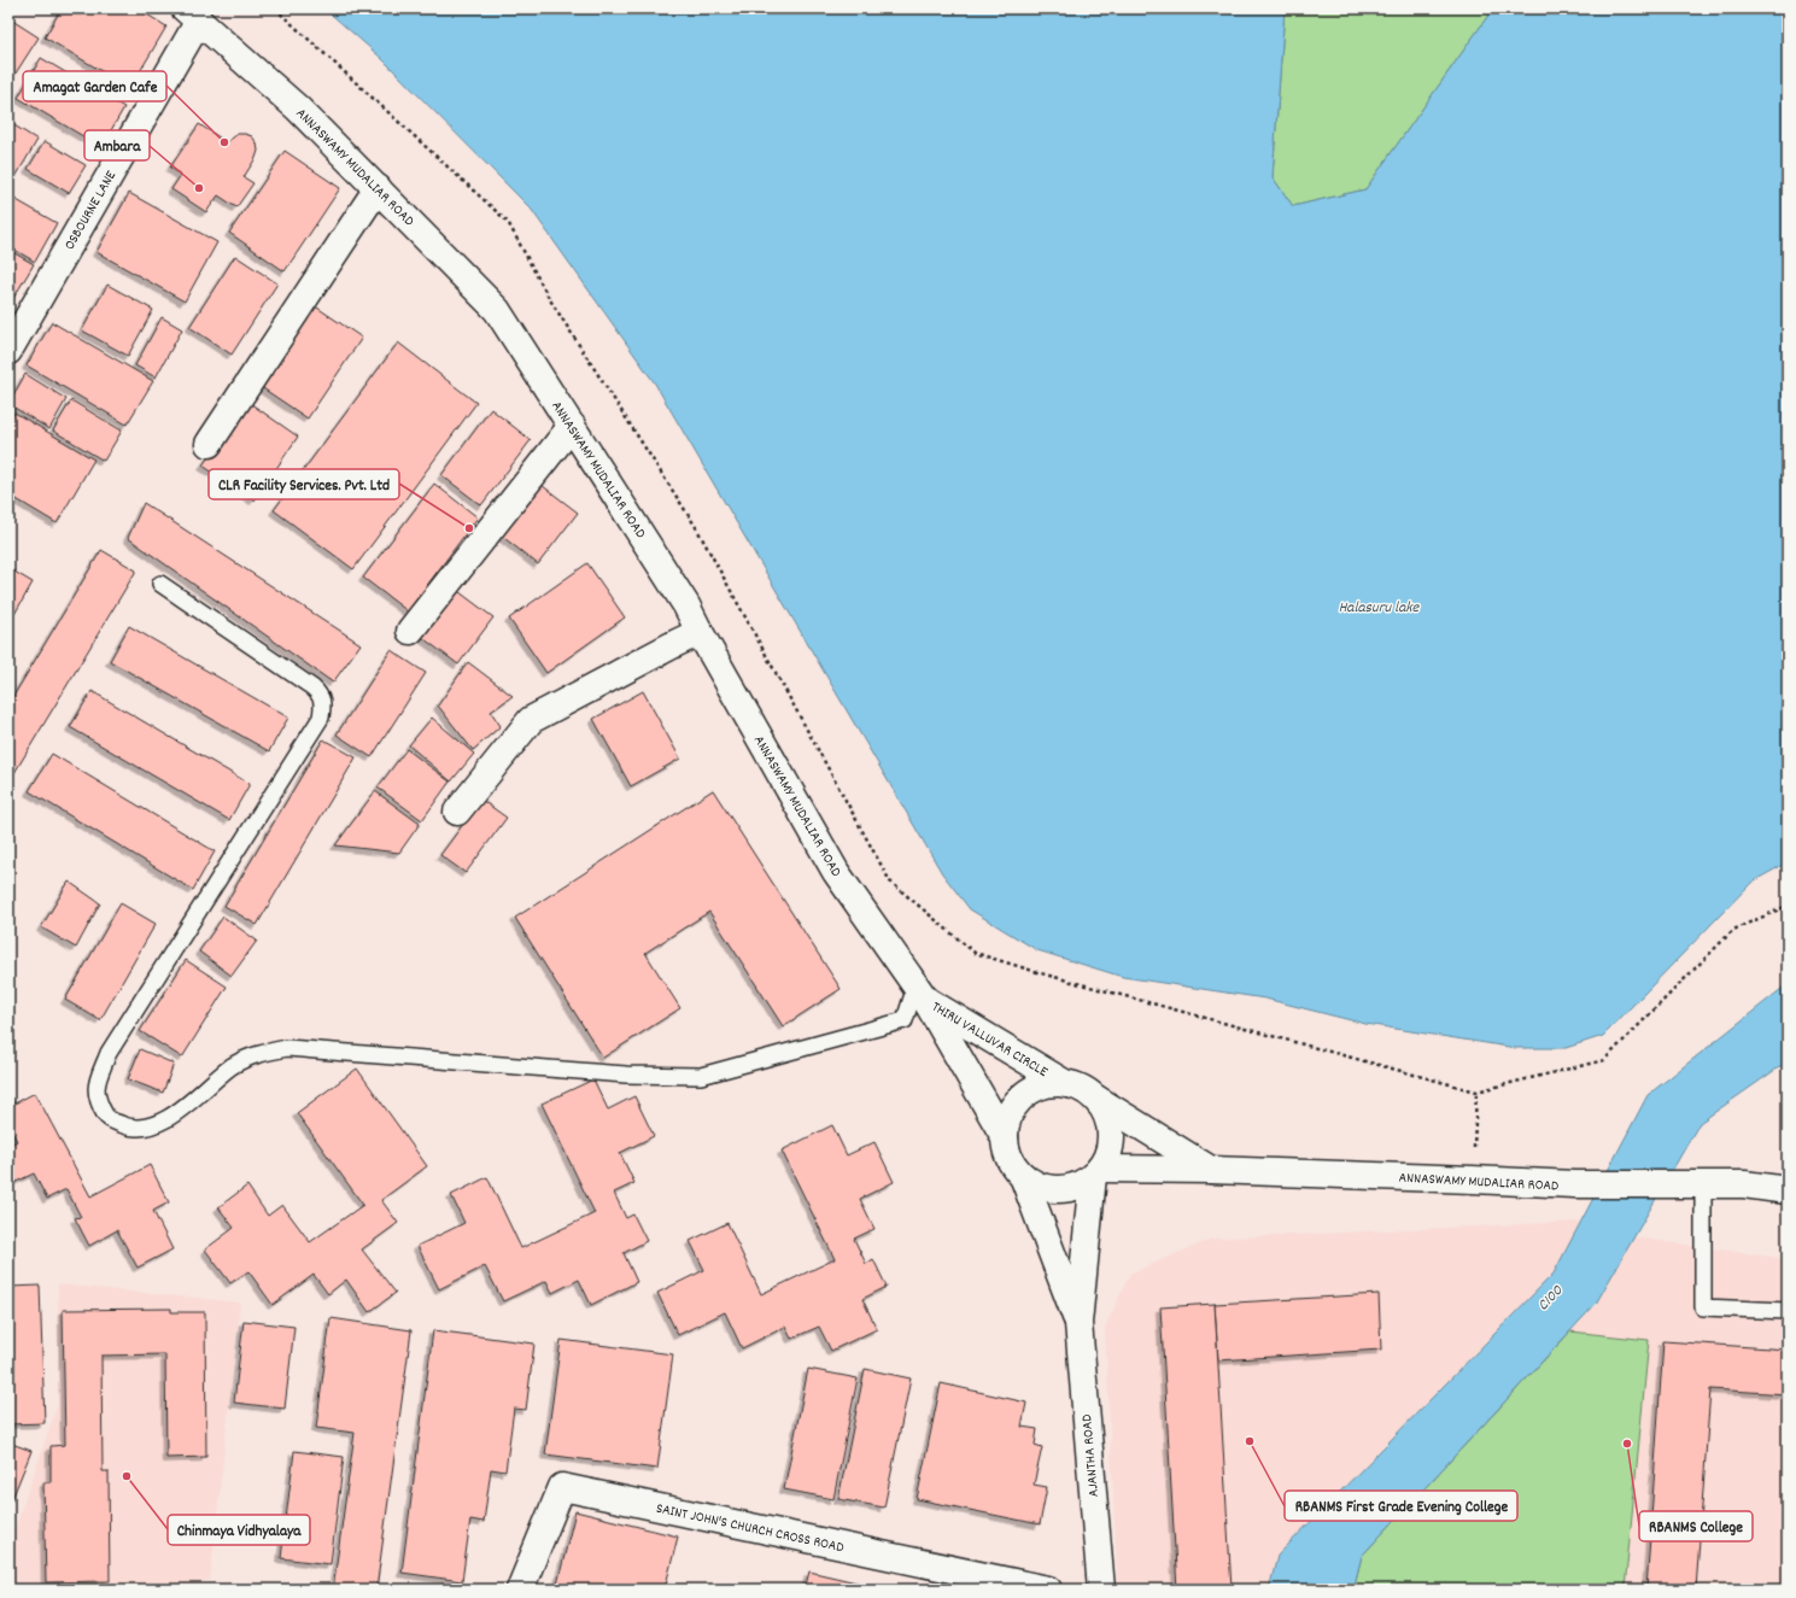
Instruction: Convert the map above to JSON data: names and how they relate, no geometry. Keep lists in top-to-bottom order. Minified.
{"streets":{"street":["ANNASWAMY MUDALIAR ROAD","OSBOURNE LANE","THIRU VALLUVAR CIRCLE","AJANTHA ROAD","SAINT JOHN'S CHURCH CROSS ROAD"]},"crossings":[["ANNASWAMY MUDALIAR ROAD","OSBOURNE LANE"],["ANNASWAMY MUDALIAR ROAD","THIRU VALLUVAR CIRCLE"],["THIRU VALLUVAR CIRCLE","AJANTHA ROAD"]],"water":["Halasuru lake","C100"],"places":["Amagat Garden Cafe","Ambara","CLR Facility Services. Pvt. Ltd","RBANMS First Grade Evening College","RBANMS College","Chinmaya Vidhyalaya"]}
